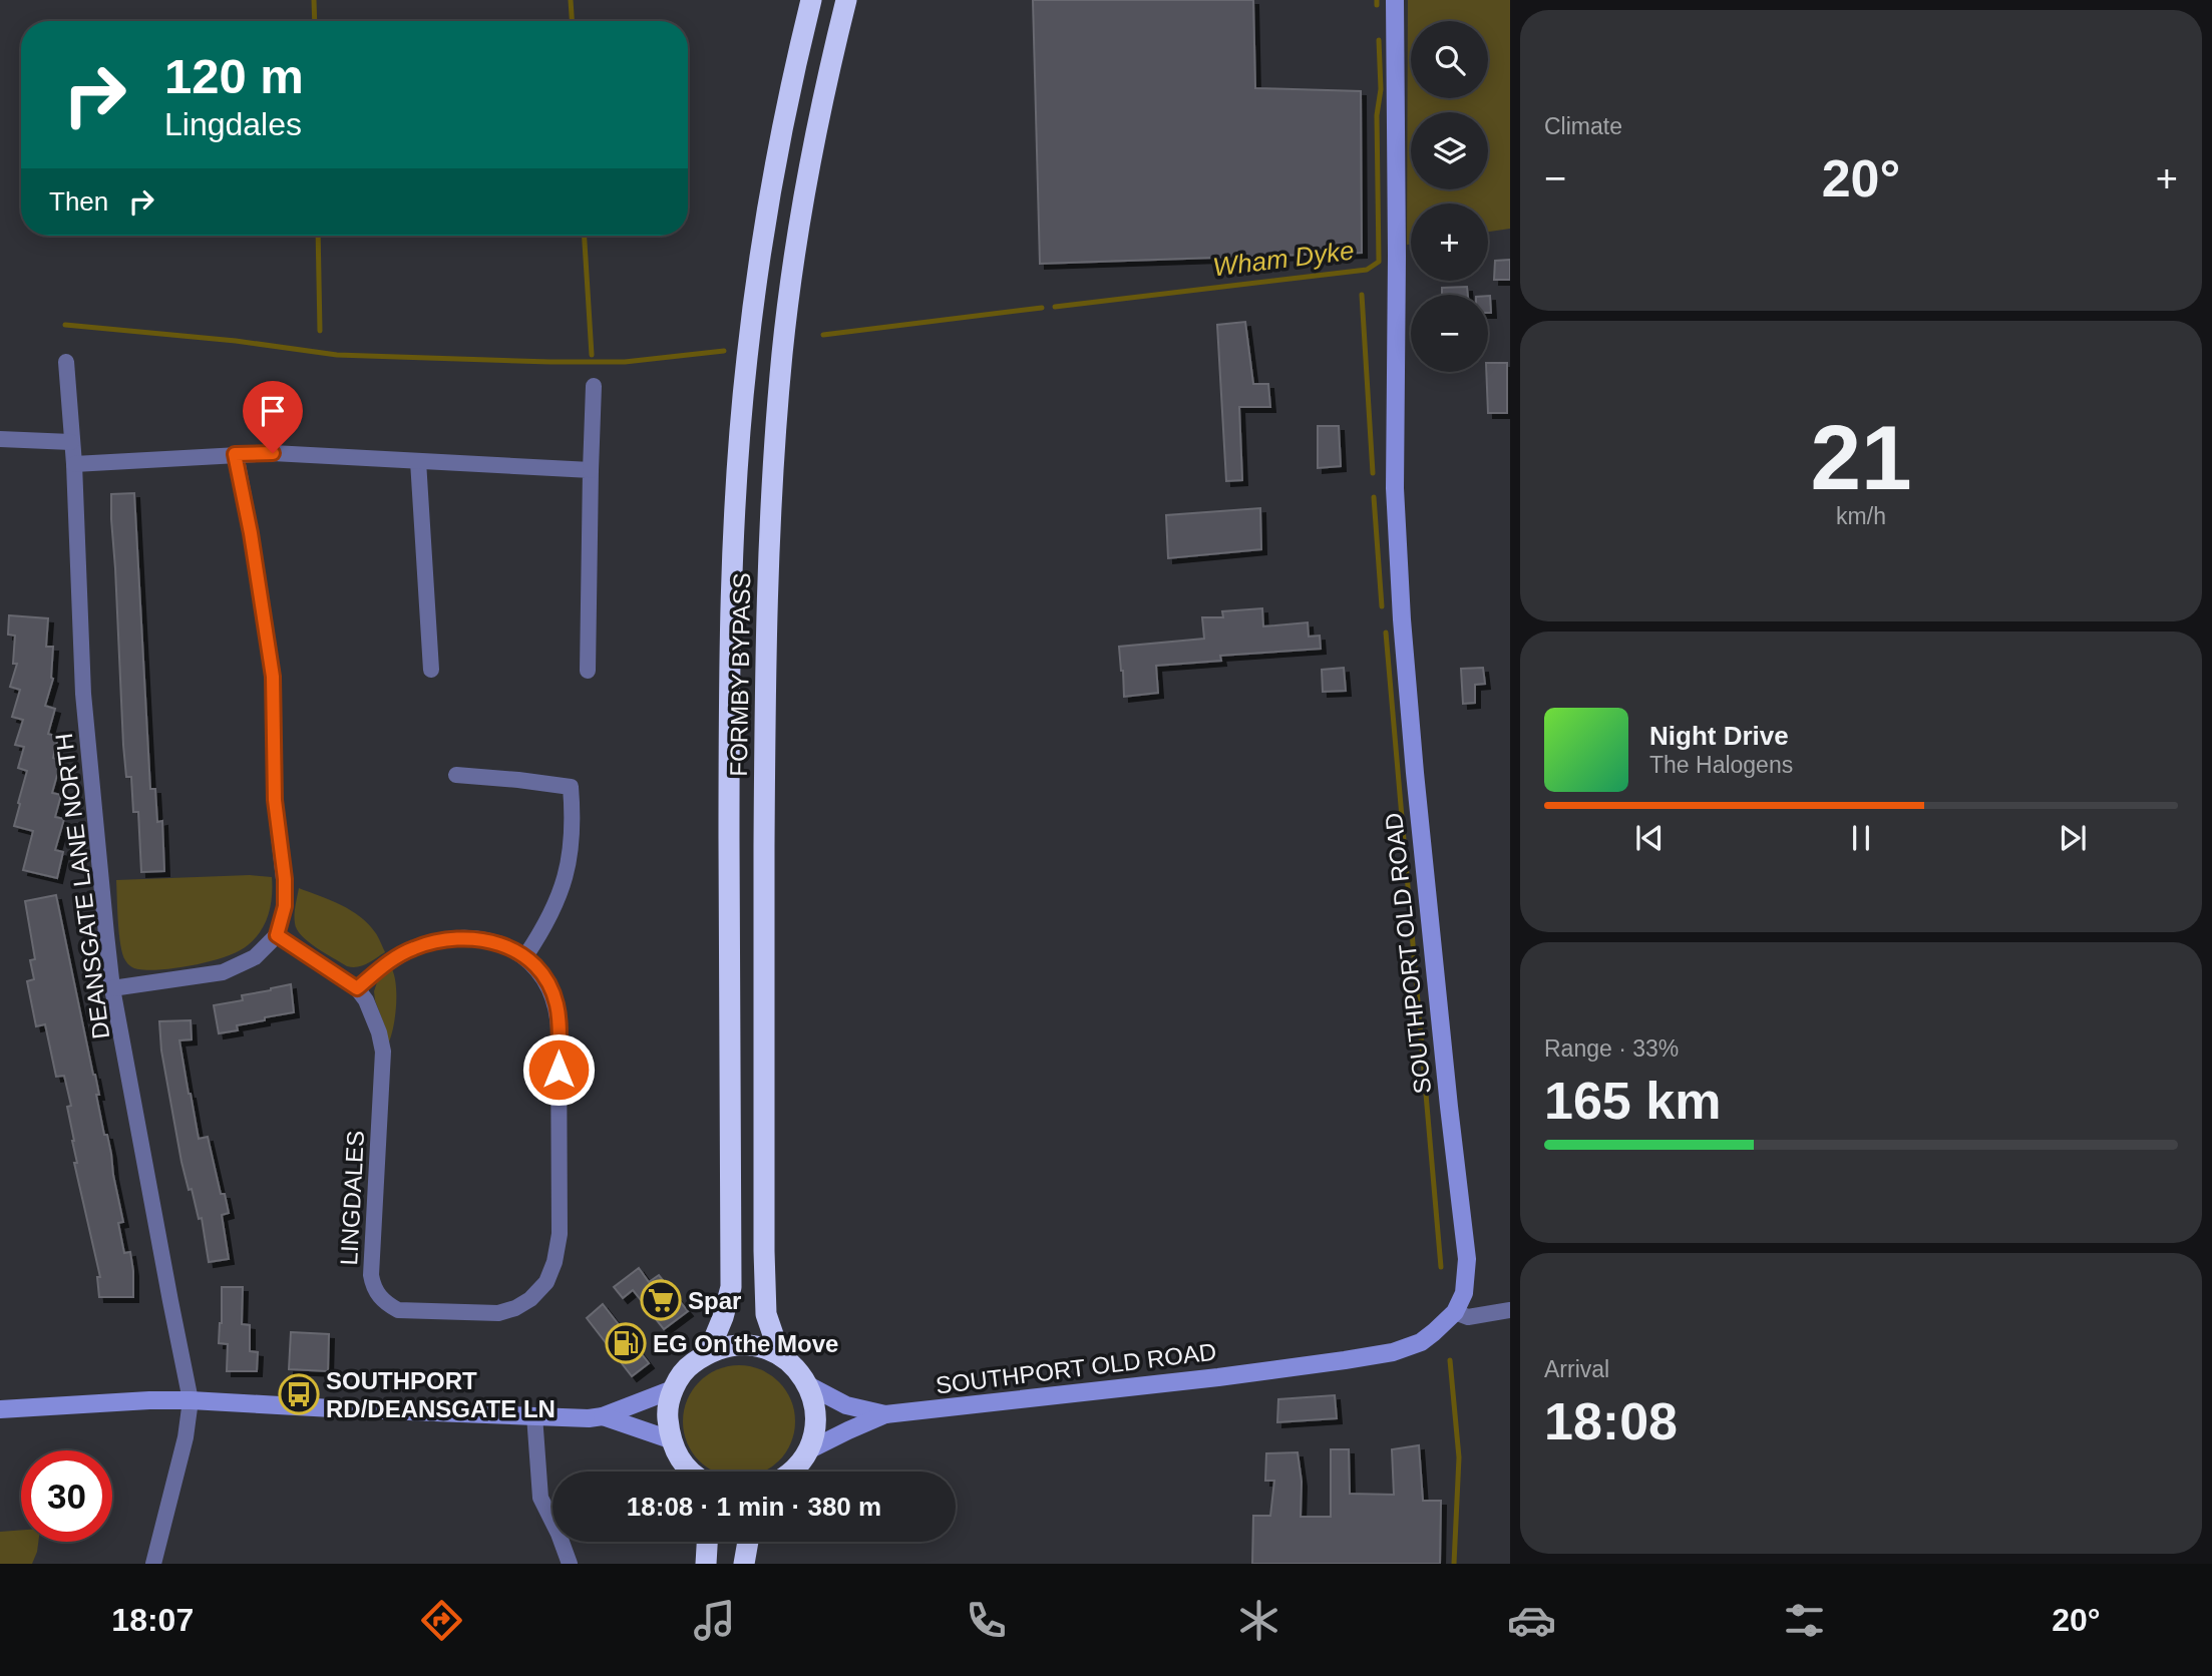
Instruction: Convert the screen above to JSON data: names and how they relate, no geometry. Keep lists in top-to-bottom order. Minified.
{"streets":{"highway":["FORMBY BYPASS"],"street":["DEANSGATE LANE NORTH","SOUTHPORT OLD ROAD","LINGDALES"]},"water":["Wham Dyke"],"places":{"supermarket":["Spar"],"fuel station":["EG On the Move"],"bus stop":["SOUTHPORT RD/DEANSGATE LN"]},"page":{"tile":["Climate",["21","km/h"],["Range · 33%","165 km"],["Arrival","18:08"]],"map_buttons":["+","−"],"turn":["120 m","Lingdales"],"heat":["−","20°","+"],"then":"Then","song":["Night Drive","The Halogens"],"limit":"30","trip":"18:08 · 1 min · 380 m","tabs":["18:07","20°"]}}
